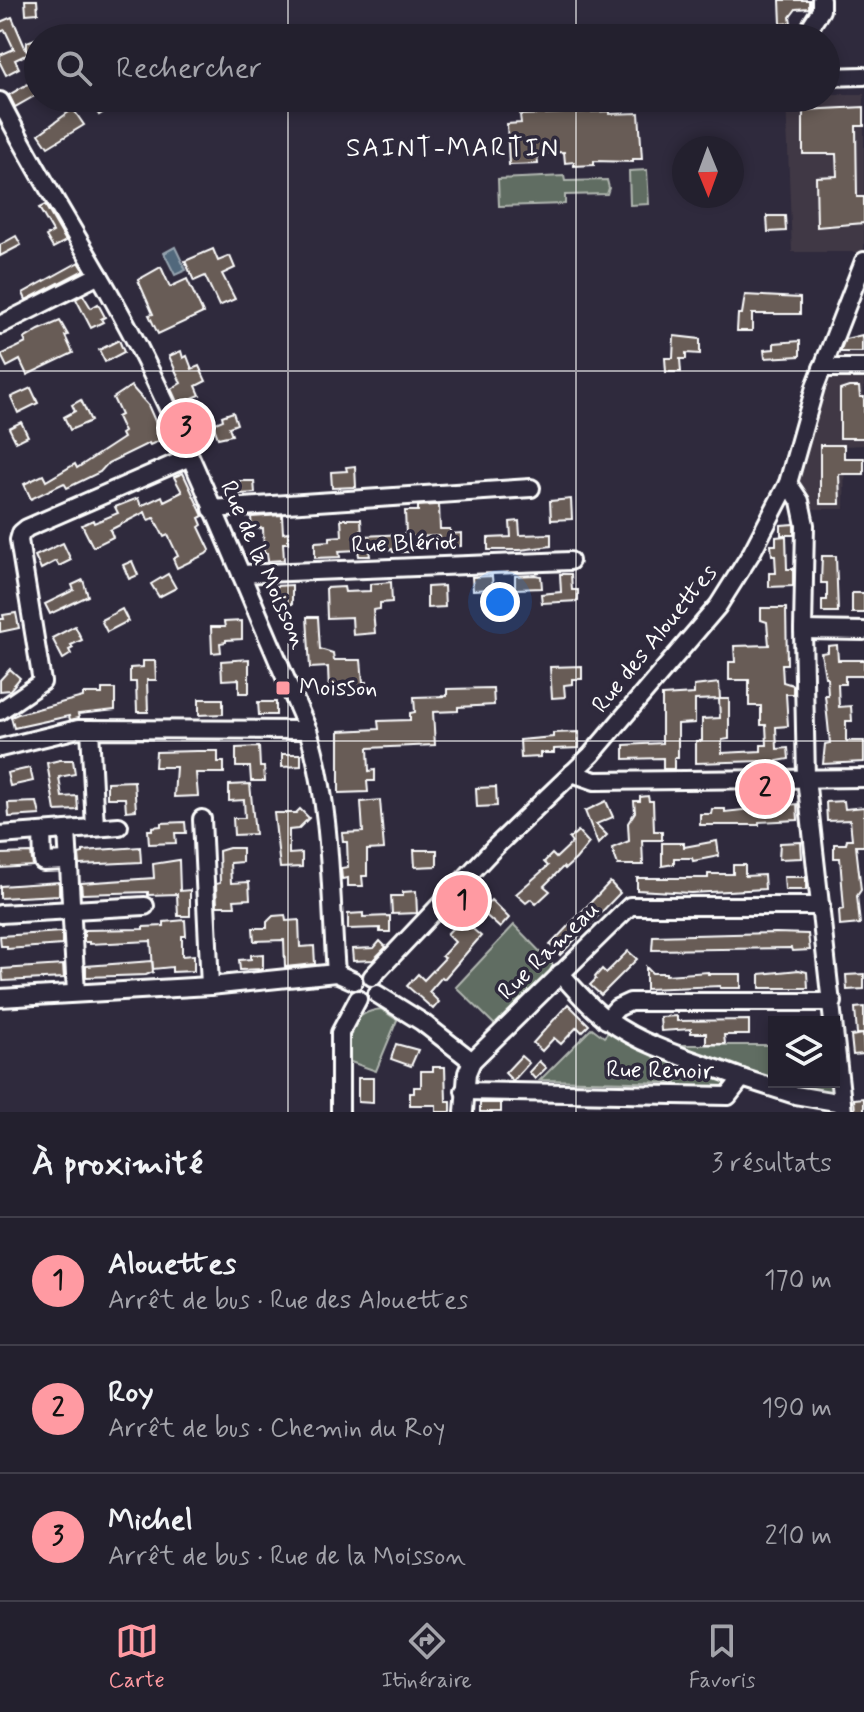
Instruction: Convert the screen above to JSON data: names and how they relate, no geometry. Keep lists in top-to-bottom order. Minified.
{"streets":{"street":["Rue Blériot","Rue de la Moisson","Rue des Alouettes","Rue Rameau","Rue Renoir"]},"crossings":[["Rue Blériot","Rue de la Moisson"]],"districts":["SAINT-MARTIN"],"places":{"transit":["Moisson"]},"north":"bottom","page":{"search":"Rechercher","pins":["3","2","1"],"heading":["À proximité","3 résultats"],"list":[{"mark":"1","name":"Alouettes","note":"Arrêt de bus · Rue des Alouettes","value":"170 m"},{"mark":"2","name":"Roy","note":"Arrêt de bus · Chemin du Roy","value":"190 m"},{"mark":"3","name":"Michel","note":"Arrêt de bus · Rue de la Moisson","value":"210 m"}],"nav":["Carte","Itinéraire","Favoris"]}}
